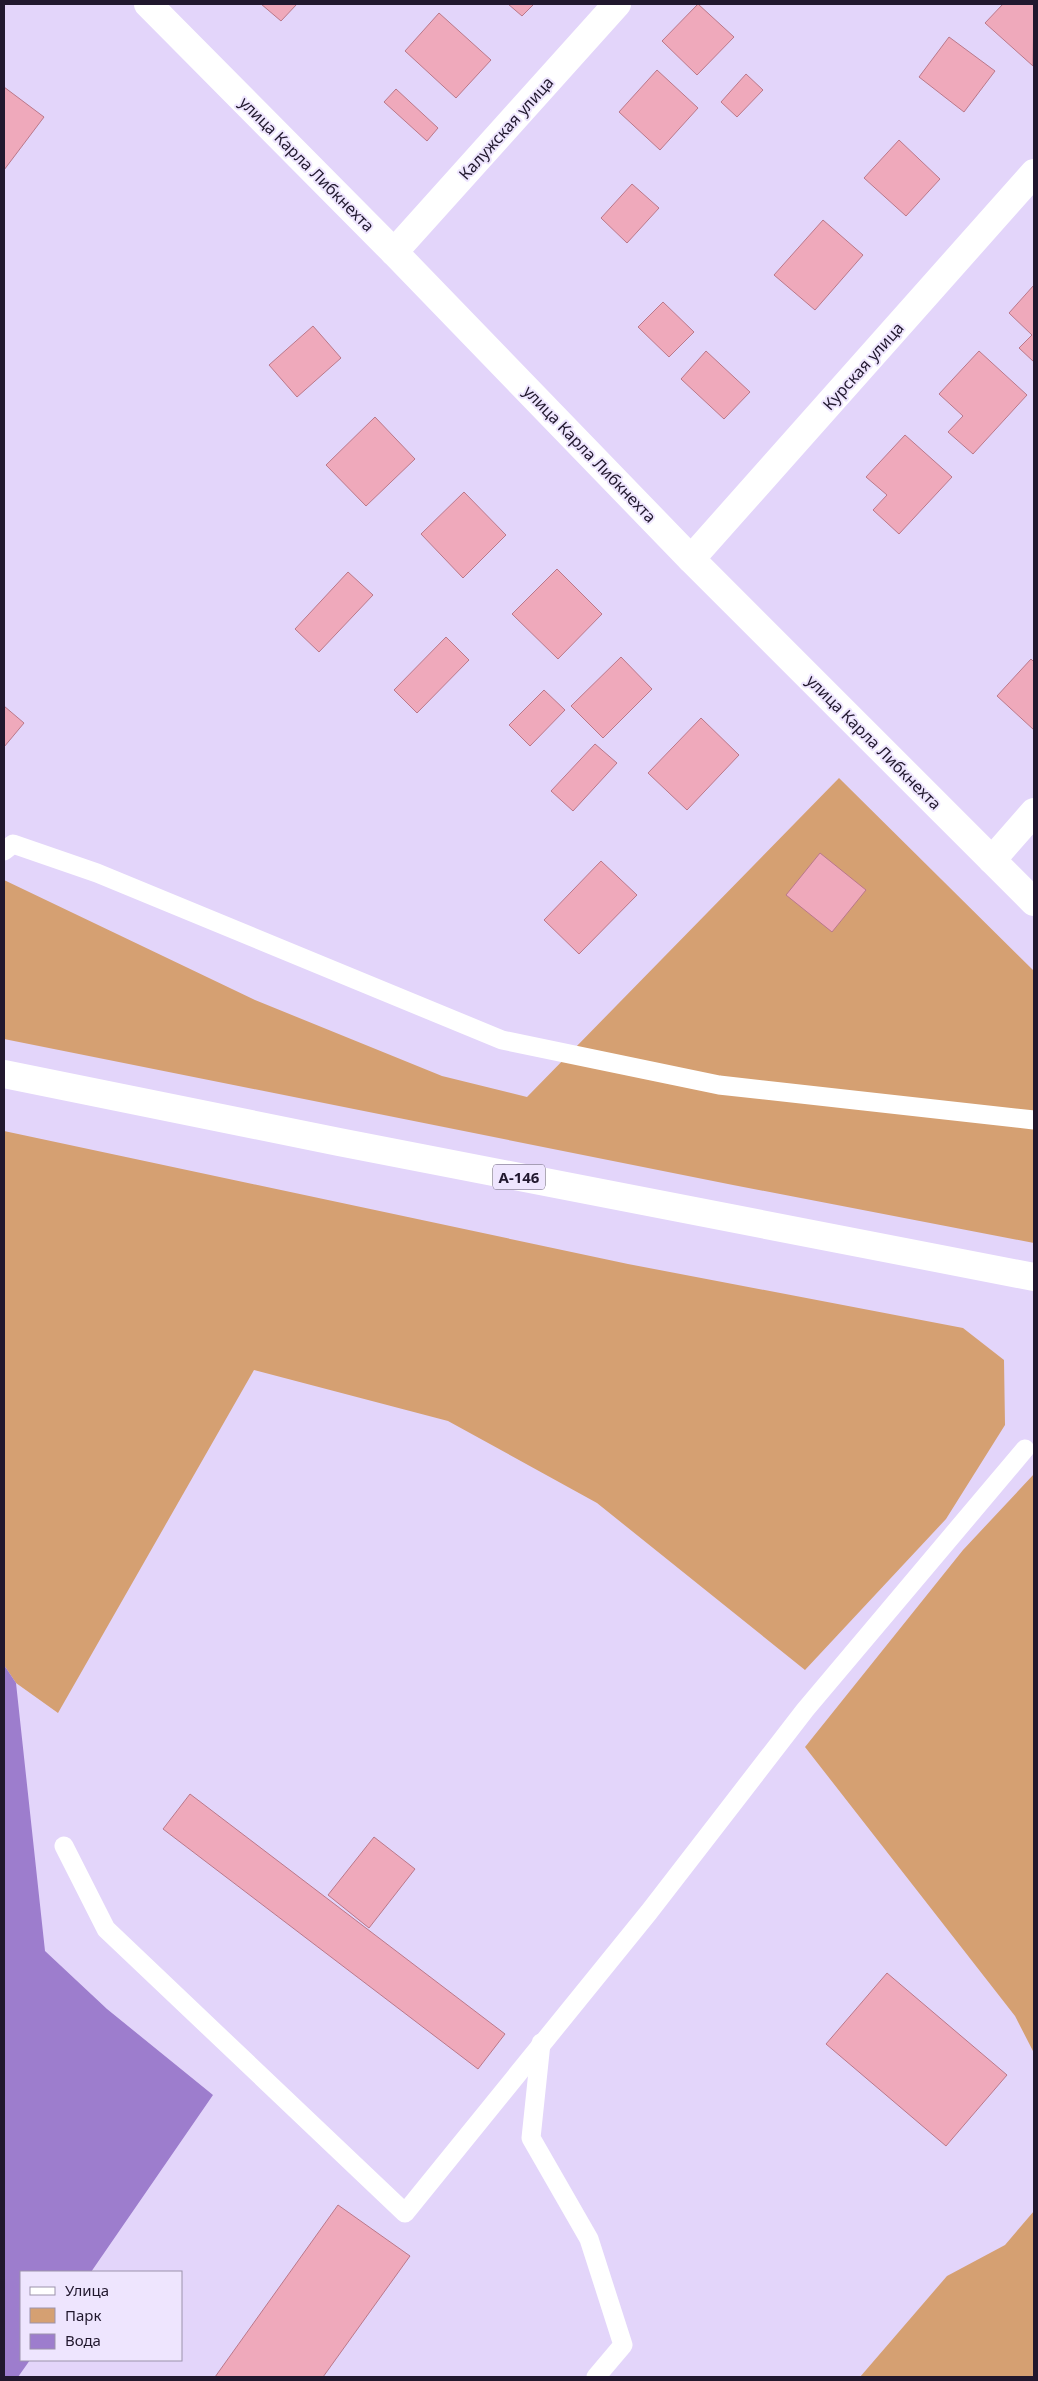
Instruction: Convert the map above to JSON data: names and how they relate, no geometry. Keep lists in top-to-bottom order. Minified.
{"streets":{"main road":["Калужская улица","улица Карла Либкнехта","Курская улица","А-146"]},"crossings":[["Калужская улица","улица Карла Либкнехта"],["улица Карла Либкнехта","Курская улица"]],"legend":["Улица","Парк","Вода"]}
